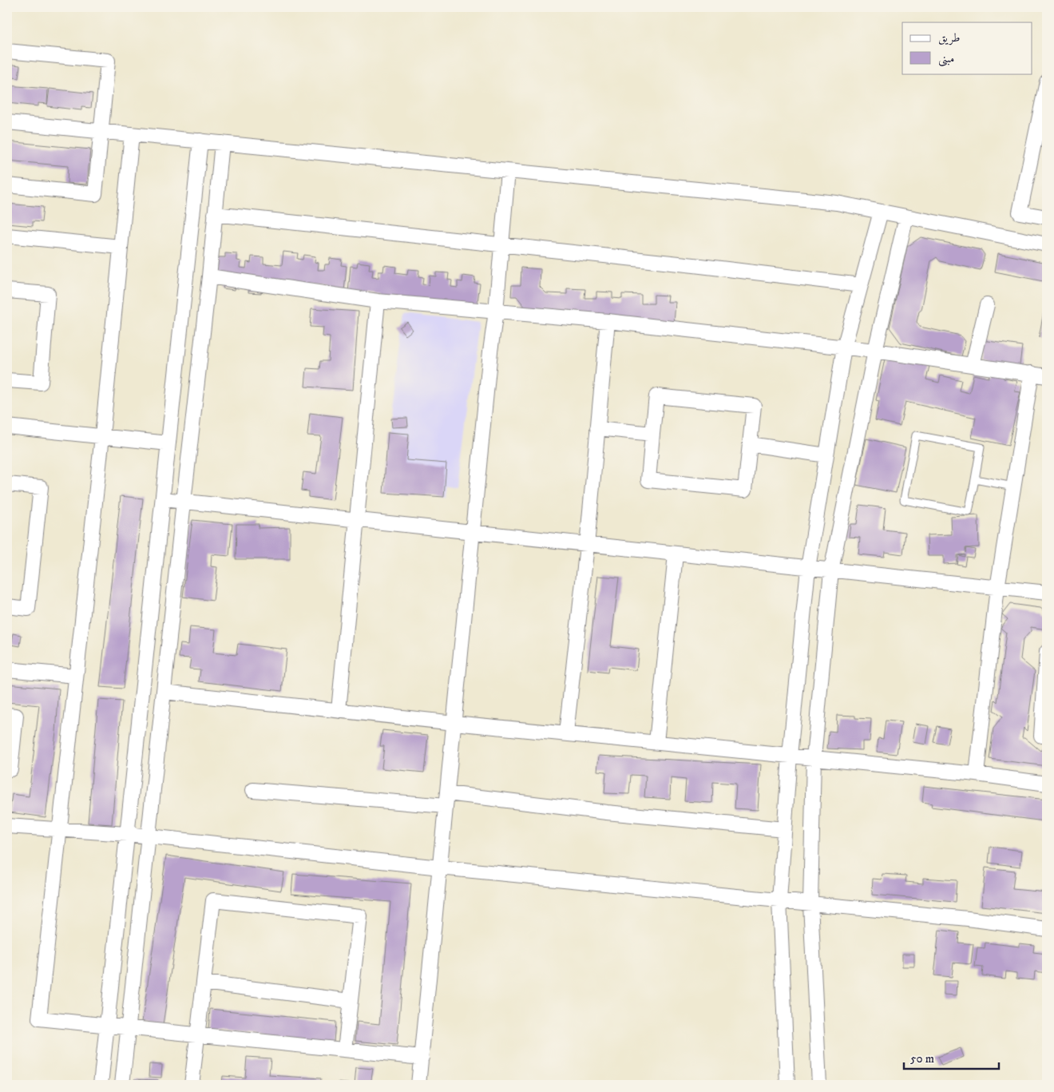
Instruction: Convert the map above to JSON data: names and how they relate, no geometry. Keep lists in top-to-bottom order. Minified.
{"legend":["طريق","مبنى"],"scale_bar":"50 m"}
